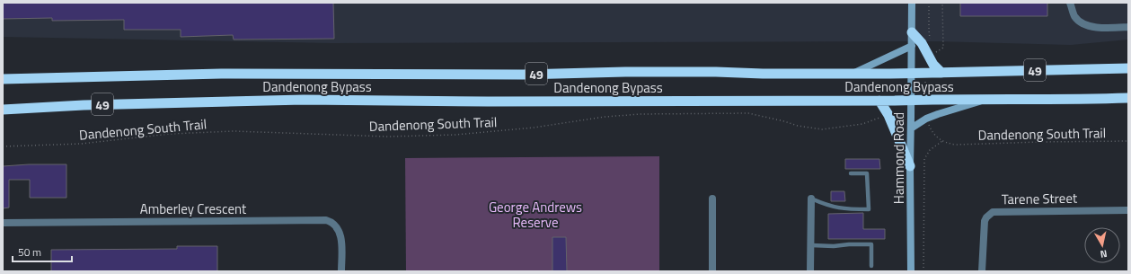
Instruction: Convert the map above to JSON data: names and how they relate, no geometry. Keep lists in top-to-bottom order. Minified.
{"streets":{"highway":["49","Dandenong Bypass"],"main road":["Hammond Road"],"street":["Tarene Street","Amberley Crescent"],"path":["Dandenong South Trail"]},"crossings":[["Dandenong Bypass","Hammond Road"]],"parks":["George Andrews Reserve"],"scale_bar":"50 m","north":"bottom"}
